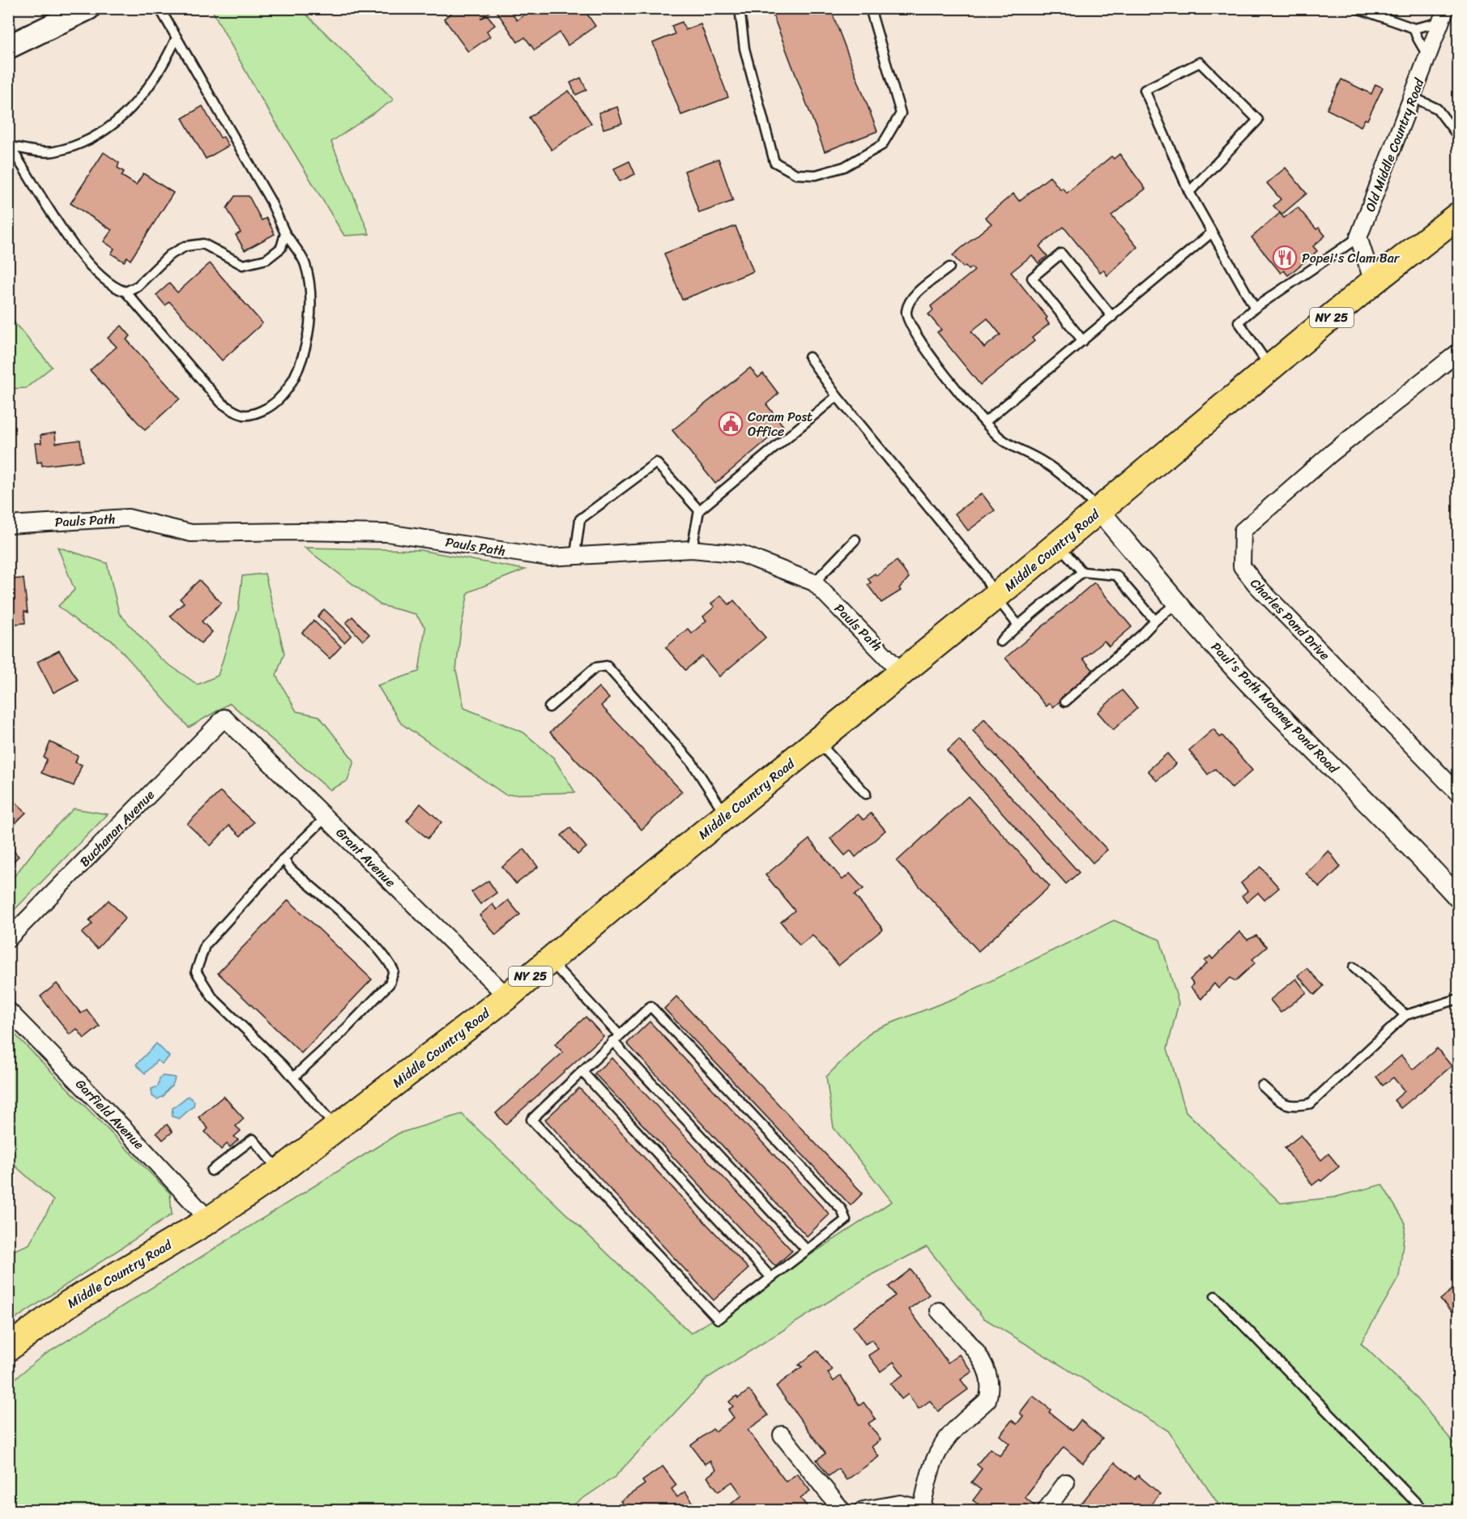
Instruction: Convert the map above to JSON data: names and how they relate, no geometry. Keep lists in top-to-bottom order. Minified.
{"streets":{"main road":["NY 25","Middle Country Road"],"street":["Old Middle Country Road","Pauls Path","Charles Pond Drive","Paul's Path Mooney Pond Road","Buchanan Avenue","Grant Avenue","Garfield Avenue"]},"crossings":[["Pauls Path","Middle Country Road"],["Middle Country Road","Paul's Path Mooney Pond Road"],["Middle Country Road","Grant Avenue"],["Middle Country Road","Garfield Avenue"],["Buchanan Avenue","Grant Avenue"]],"places":{"restaurant":["Popei's Clam Bar"],"public building":["Coram Post Office"]}}
